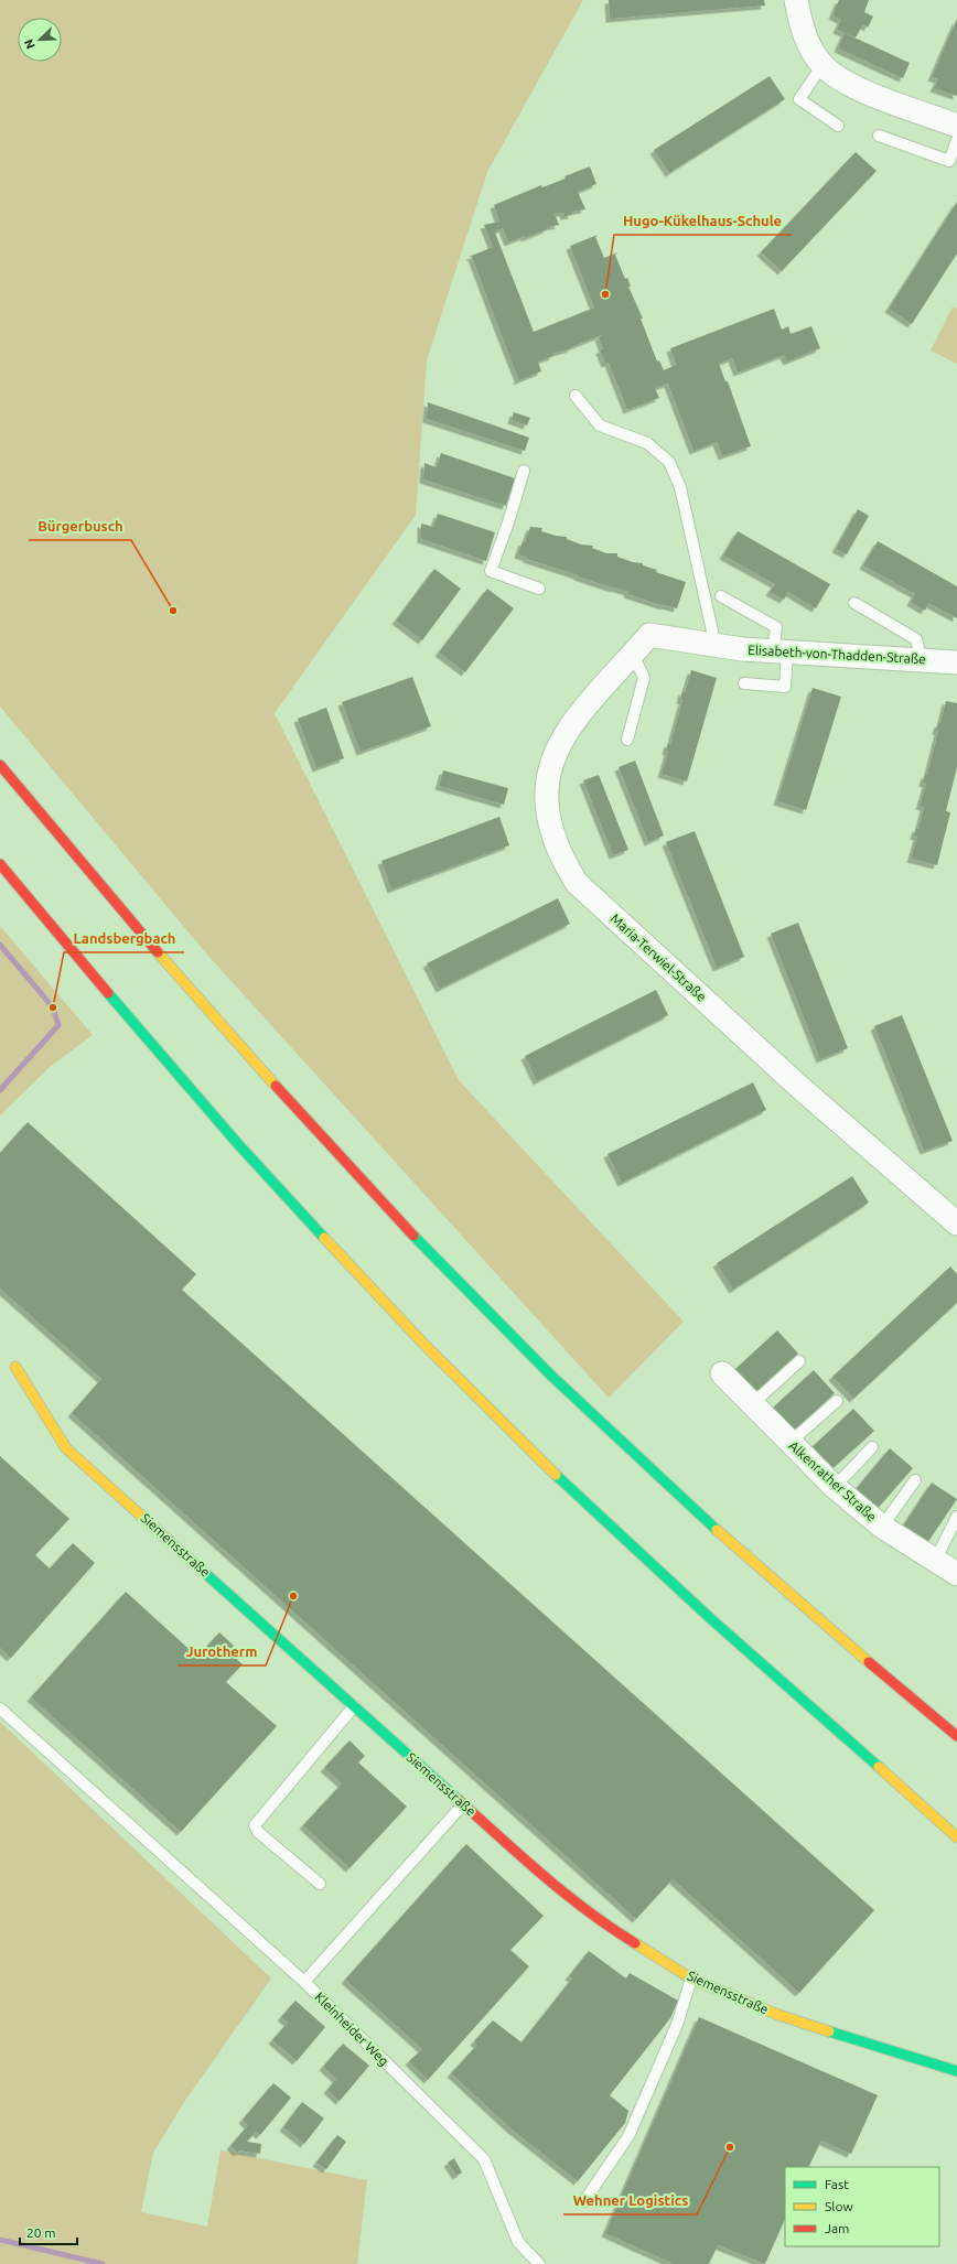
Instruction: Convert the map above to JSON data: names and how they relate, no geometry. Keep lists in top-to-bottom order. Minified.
{"streets":{"main road":["Siemensstraße"],"street":["Elisabeth-von-Thadden-Straße","Maria-Terwiel-Straße","Alkenrather Straße"],"lane":["Kleinheider Weg"]},"crossings":[["Elisabeth-von-Thadden-Straße","Maria-Terwiel-Straße"],["Siemensstraße","Kleinheider Weg"]],"places":["Hugo-Kükelhaus-Schule","Bürgerbusch","Landsbergbach","Jurotherm","Wehner Logistics"],"legend":["Fast","Slow","Jam"],"scale_bar":"20 m","north":"bottom left"}
